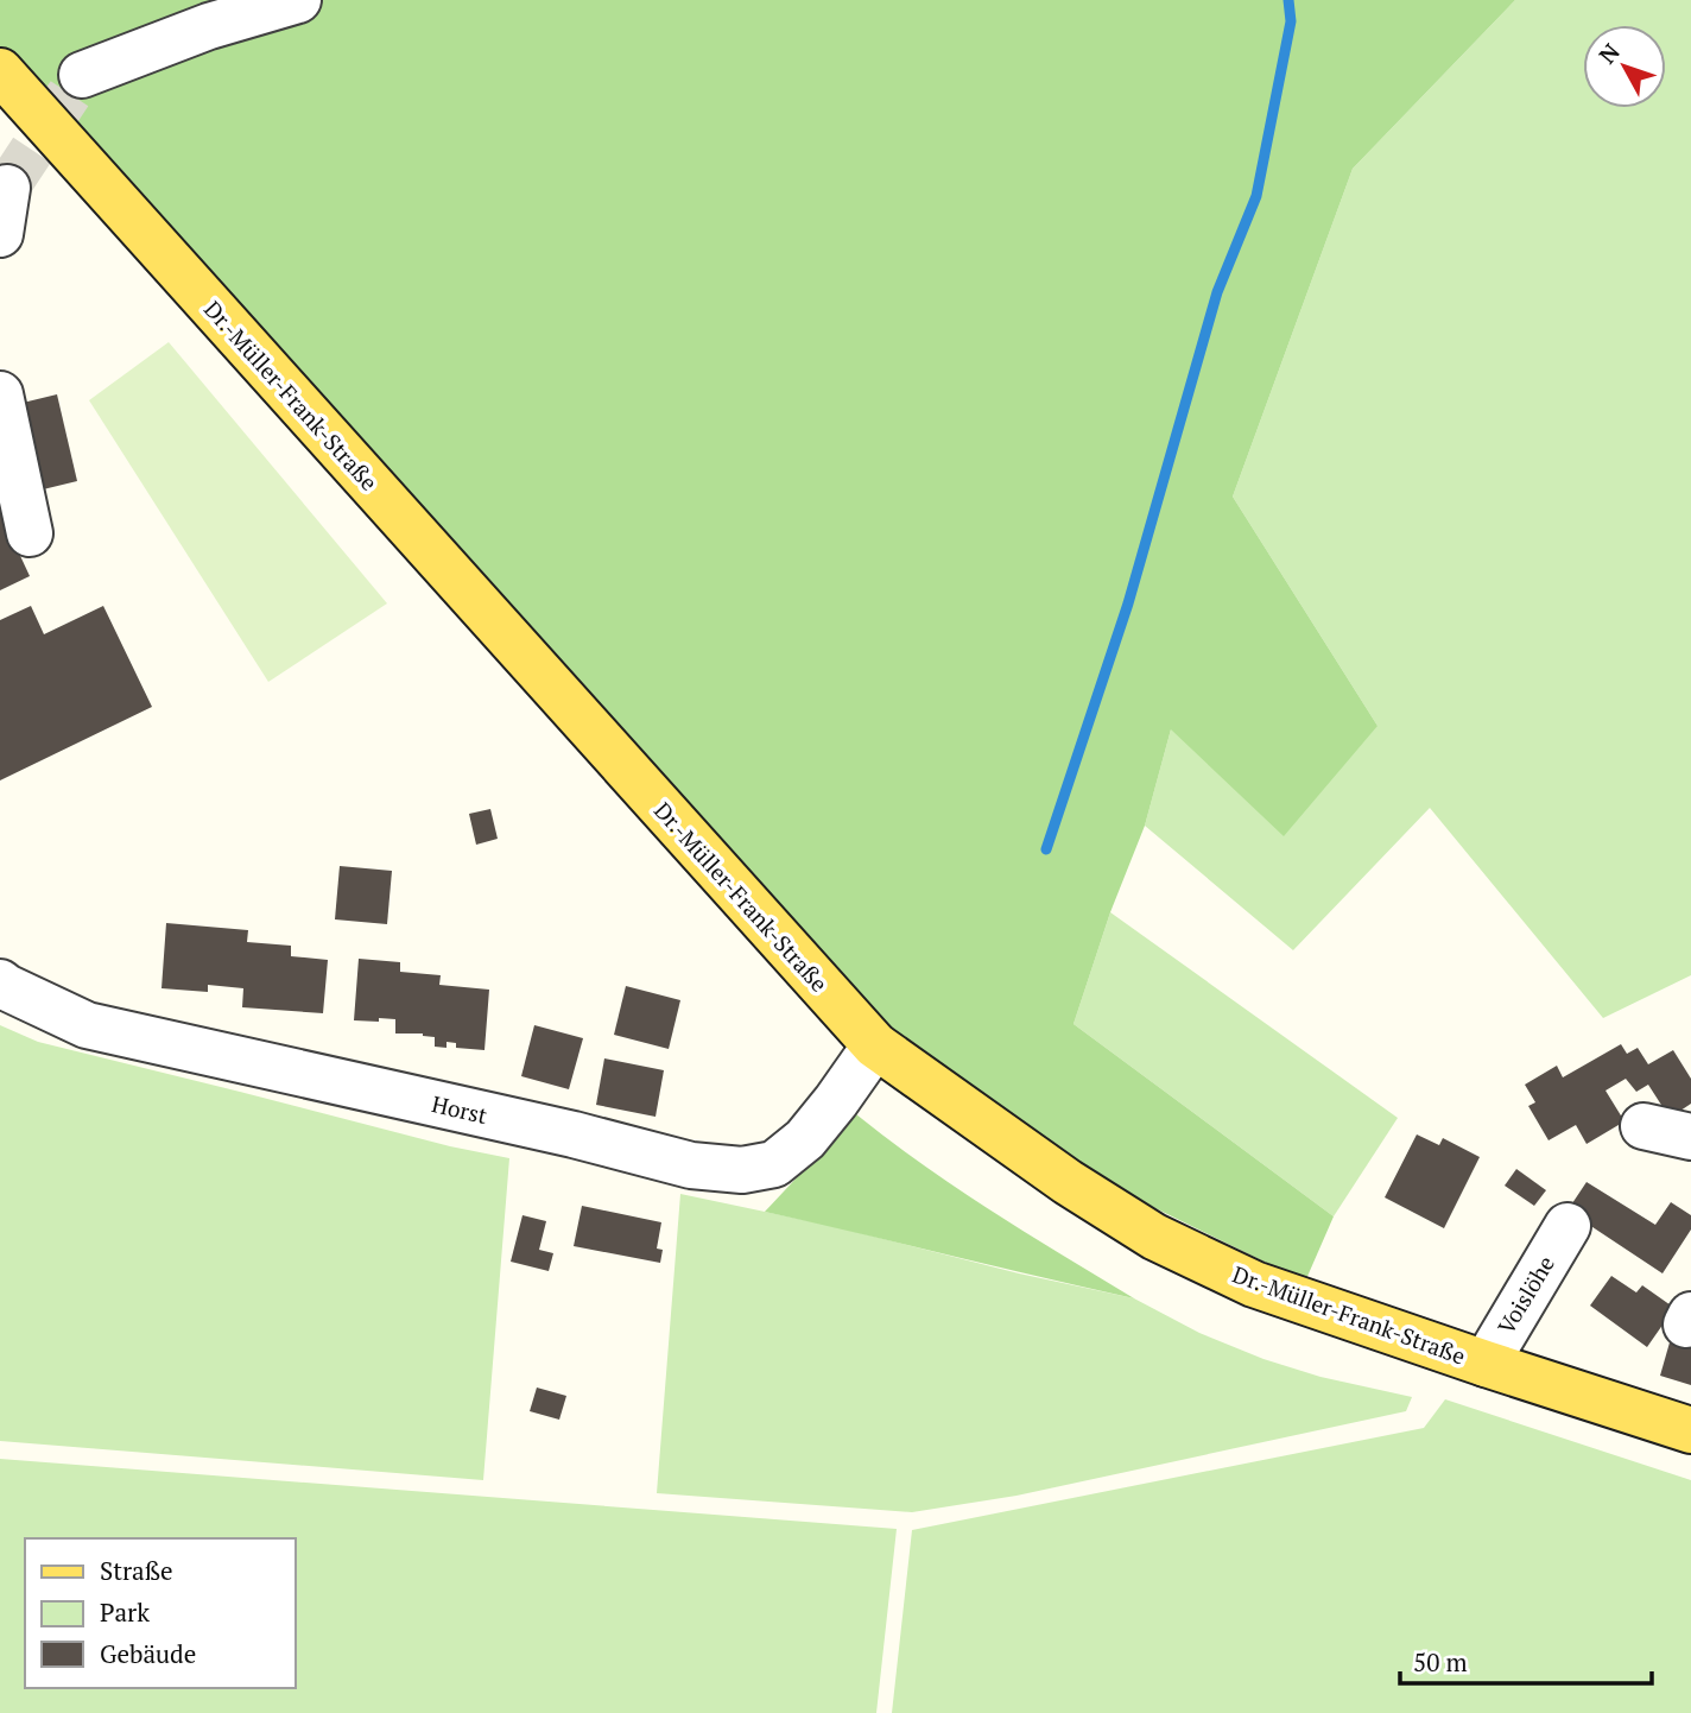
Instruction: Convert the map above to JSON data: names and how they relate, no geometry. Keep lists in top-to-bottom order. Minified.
{"streets":{"main road":["Dr.-Müller-Frank-Straße"],"street":["Horst","Voislöhe"]},"crossings":[["Dr.-Müller-Frank-Straße","Horst"],["Dr.-Müller-Frank-Straße","Voislöhe"]],"legend":["Straße","Park","Gebäude"],"scale_bar":"50 m","north":"top left"}
